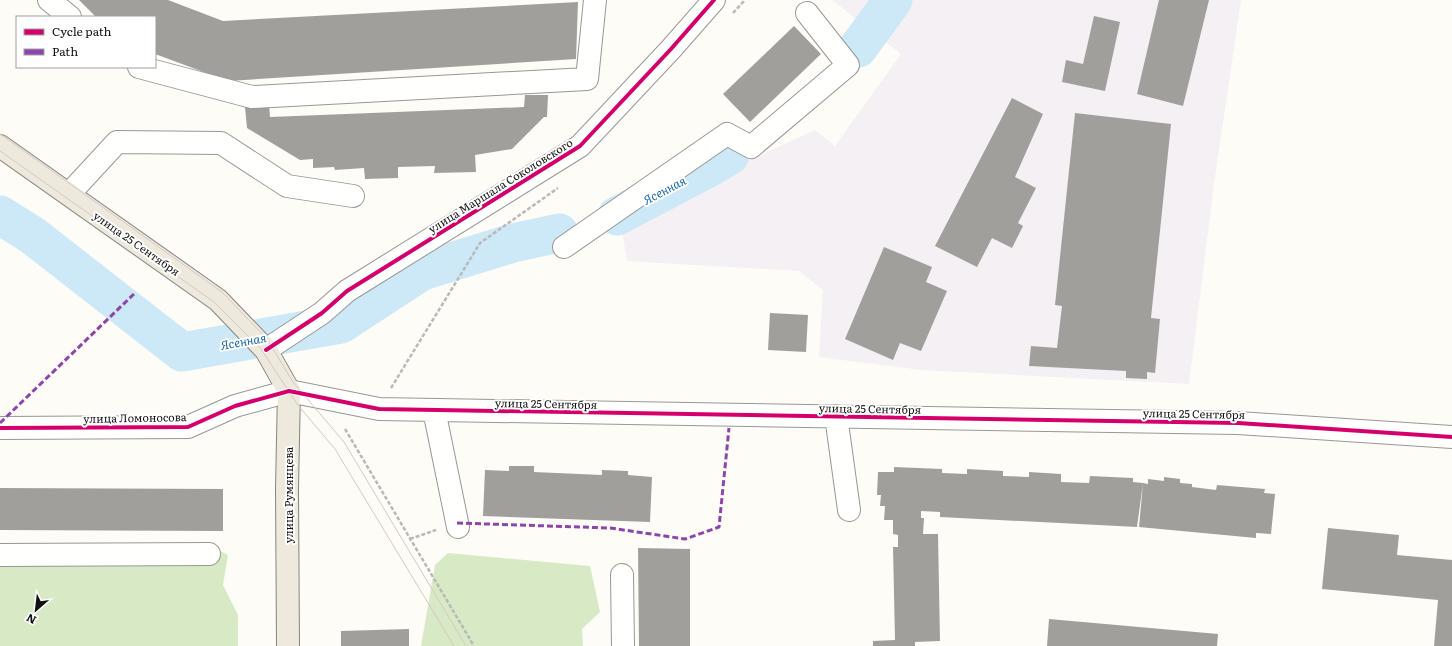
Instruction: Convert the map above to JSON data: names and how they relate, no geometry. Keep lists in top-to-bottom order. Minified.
{"streets":{"main road":["улица 25 Сентября","улица Румянцева"],"street":["улица Маршала Соколовского","улица Ломоносова"]},"crossings":[["улица Маршала Соколовского","улица 25 Сентября"],["улица Маршала Соколовского","улица Румянцева"],["улица 25 Сентября","улица Ломоносова"],["улица 25 Сентября","улица Румянцева"],["улица Ломоносова","улица Румянцева"]],"water":["Ясенная"],"legend":["Cycle path","Path"],"north":"bottom left"}
